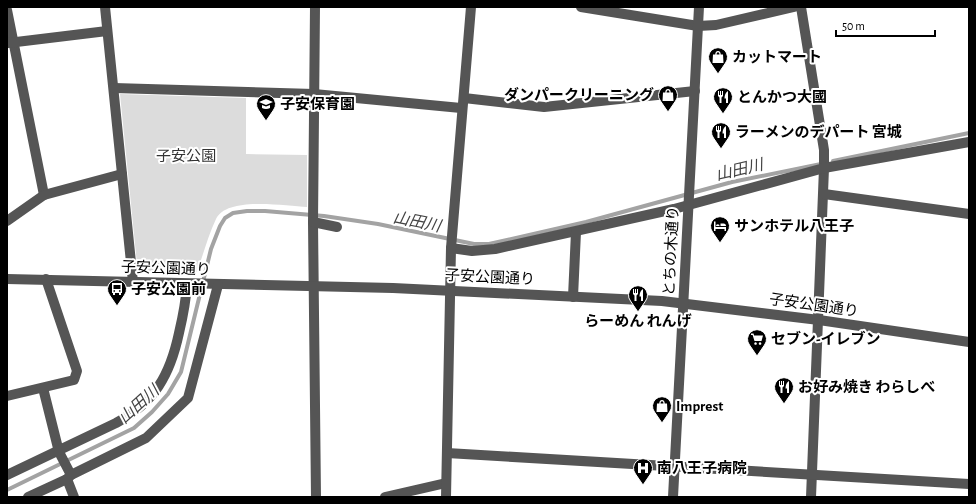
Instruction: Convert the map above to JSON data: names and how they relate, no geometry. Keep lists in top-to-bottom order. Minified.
{"streets":{"street":["とちの木通り","子安公園通り"]},"crossings":[["とちの木通り","子安公園通り"]],"water":["山田川"],"parks":["子安公園"],"places":{"shop":["カットマート","ダンパークリーニング","Imprest"],"restaurant":["とんかつ大國","ラーメンのデパート 宮城","らーめん れんげ","お好み焼き わらしべ"],"school or university":["子安保育園"],"hotel":["サンホテル八王子"],"bus stop":["子安公園前"],"supermarket":["セブン-イレブン"],"hospital":["南八王子病院"]},"scale_bar":"50 m"}
